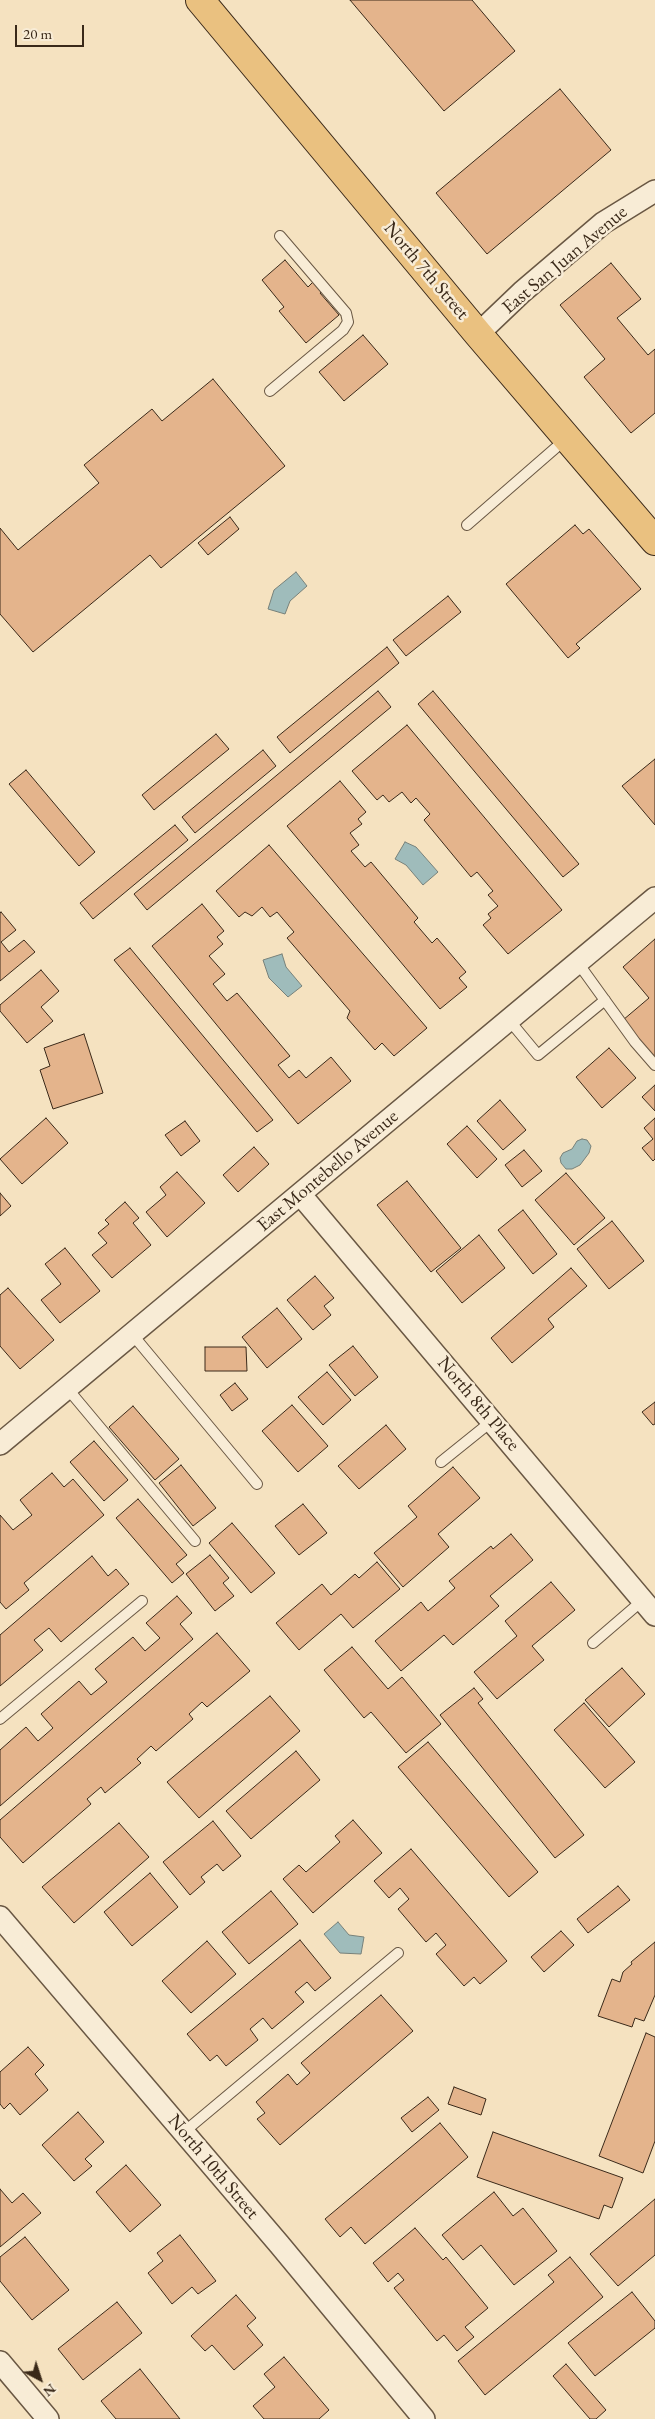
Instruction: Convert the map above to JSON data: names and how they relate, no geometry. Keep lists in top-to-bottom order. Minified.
{"streets":{"main road":["North 7th Street"],"street":["East San Juan Avenue","East Montebello Avenue","North 8th Place","North 10th Street"]},"crossings":[["East San Juan Avenue","North 7th Street"],["East Montebello Avenue","North 8th Place"]],"scale_bar":"20 m","north":"bottom right"}
